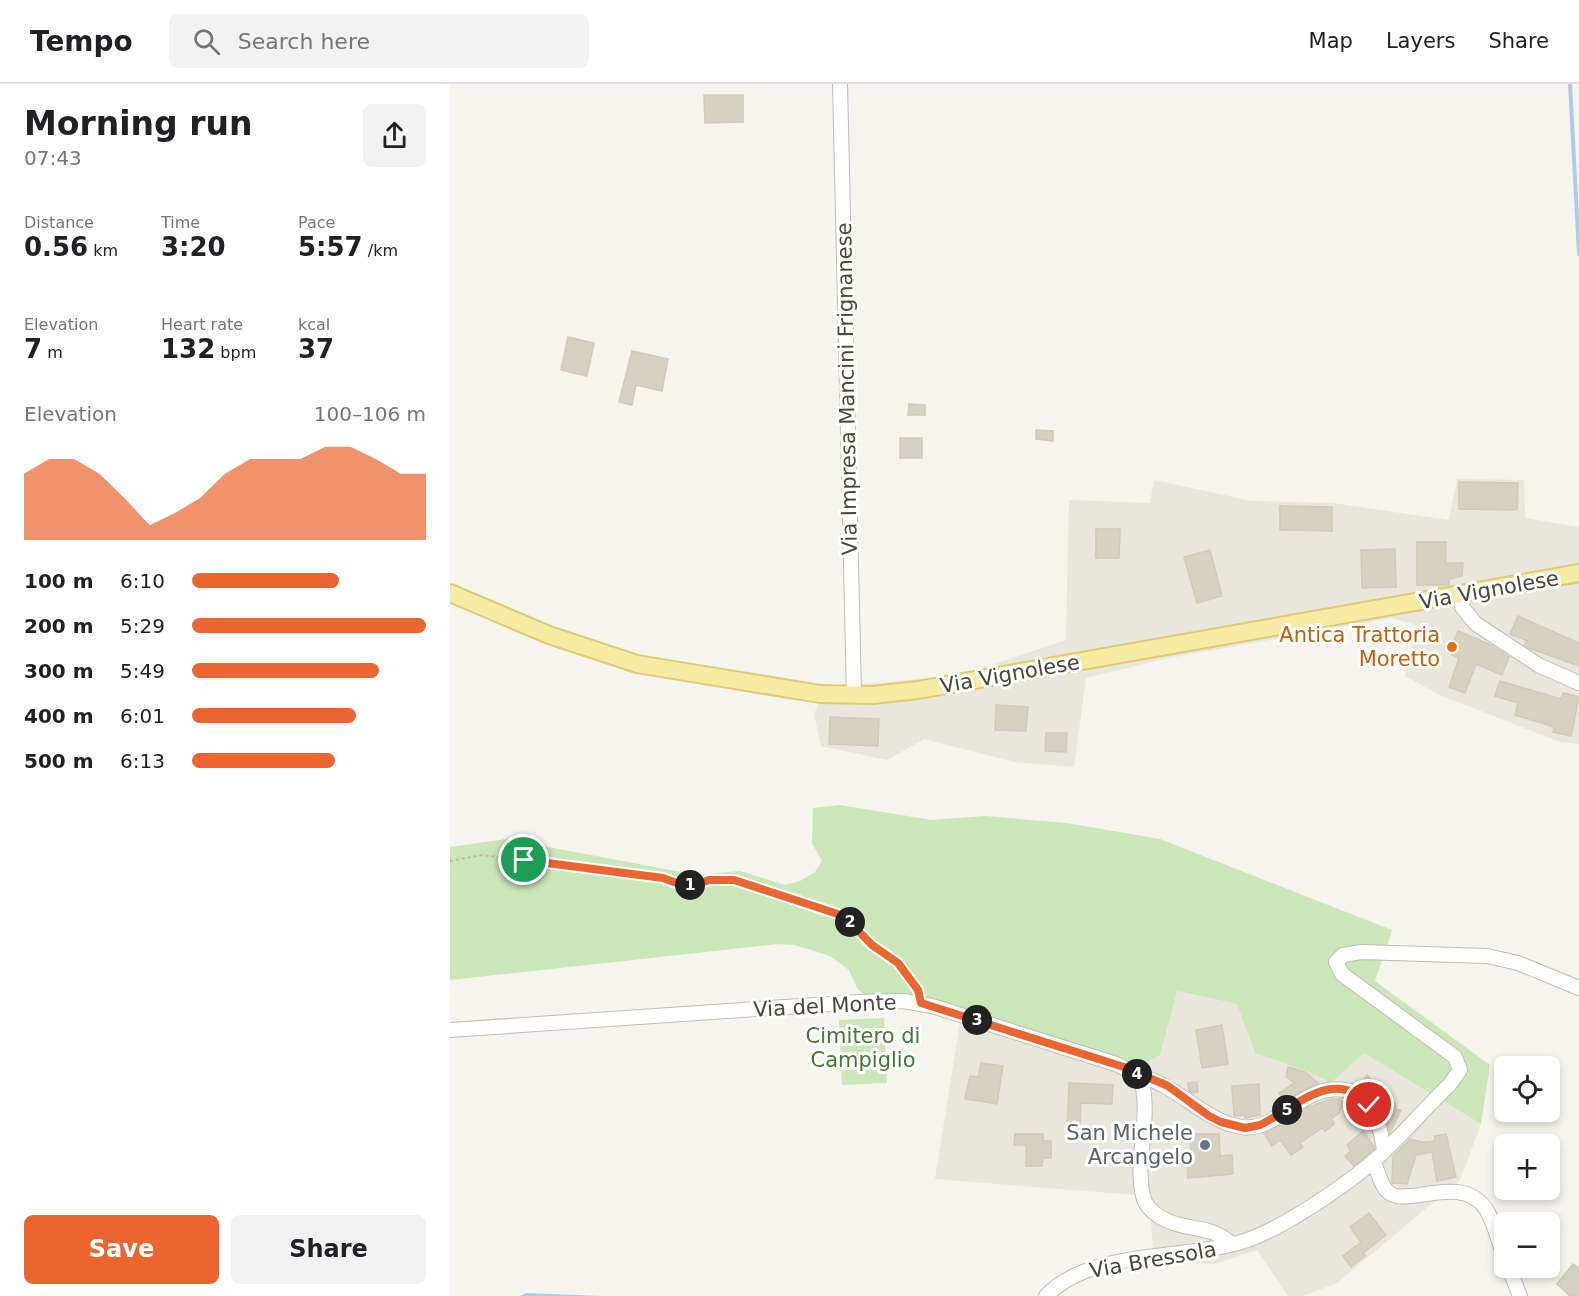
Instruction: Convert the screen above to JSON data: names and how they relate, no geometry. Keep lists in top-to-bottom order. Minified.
{"streets":{"main road":["Via Vignolese"],"street":["Via Impresa Mancini Frignanese","Via del Monte","Via Bressola"]},"crossings":[["Via Impresa Mancini Frignanese","Via Vignolese"],["Via del Monte","Via Bressola"]],"parks":["Cimitero di Campiglio"],"places":["Antica Trattoria Moretto","San Michele Arcangelo"],"page":{"header":"Tempo","search":"Search here","nav":["Map","Layers","Share"],"heading":["Morning run","07:43"],"stats":[["Distance","0.56 km"],["Time","3:20"],["Pace","5:57 /km"],["Elevation","7 m"],["Heart rate","132 bpm"],["kcal","37"]],"chart":["Elevation","100–106 m"],"list":[{"name":"100 m","note":"6:10"},{"name":"200 m","note":"5:29"},{"name":"300 m","note":"5:49"},{"name":"400 m","note":"6:01"},{"name":"500 m","note":"6:13"}],"pins":["1","2","3","4","5"],"map_buttons":["+","−"],"buttons":["Save","Share"]}}
